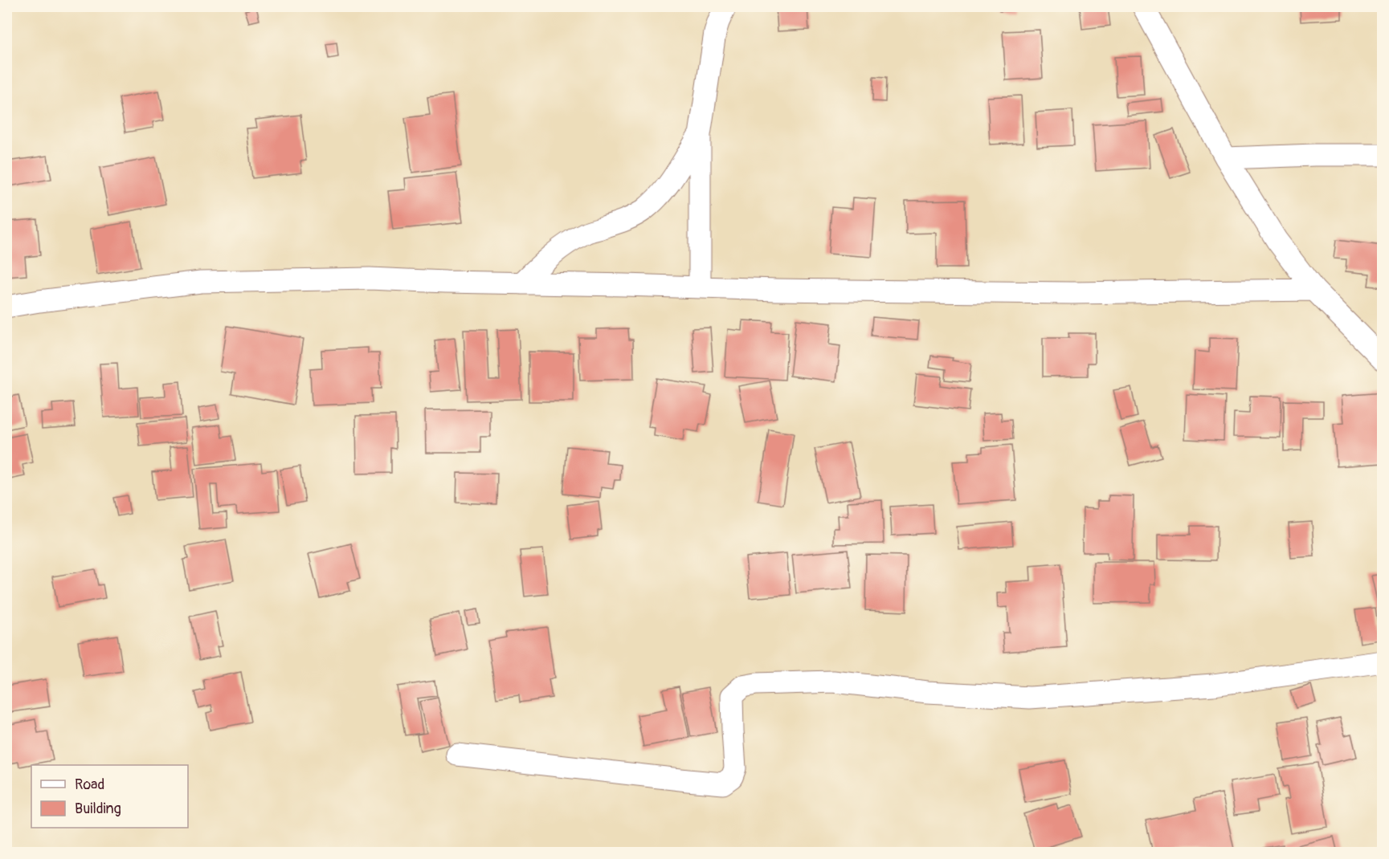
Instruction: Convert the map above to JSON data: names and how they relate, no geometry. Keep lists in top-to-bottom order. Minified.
{"legend":["Road","Building"]}
